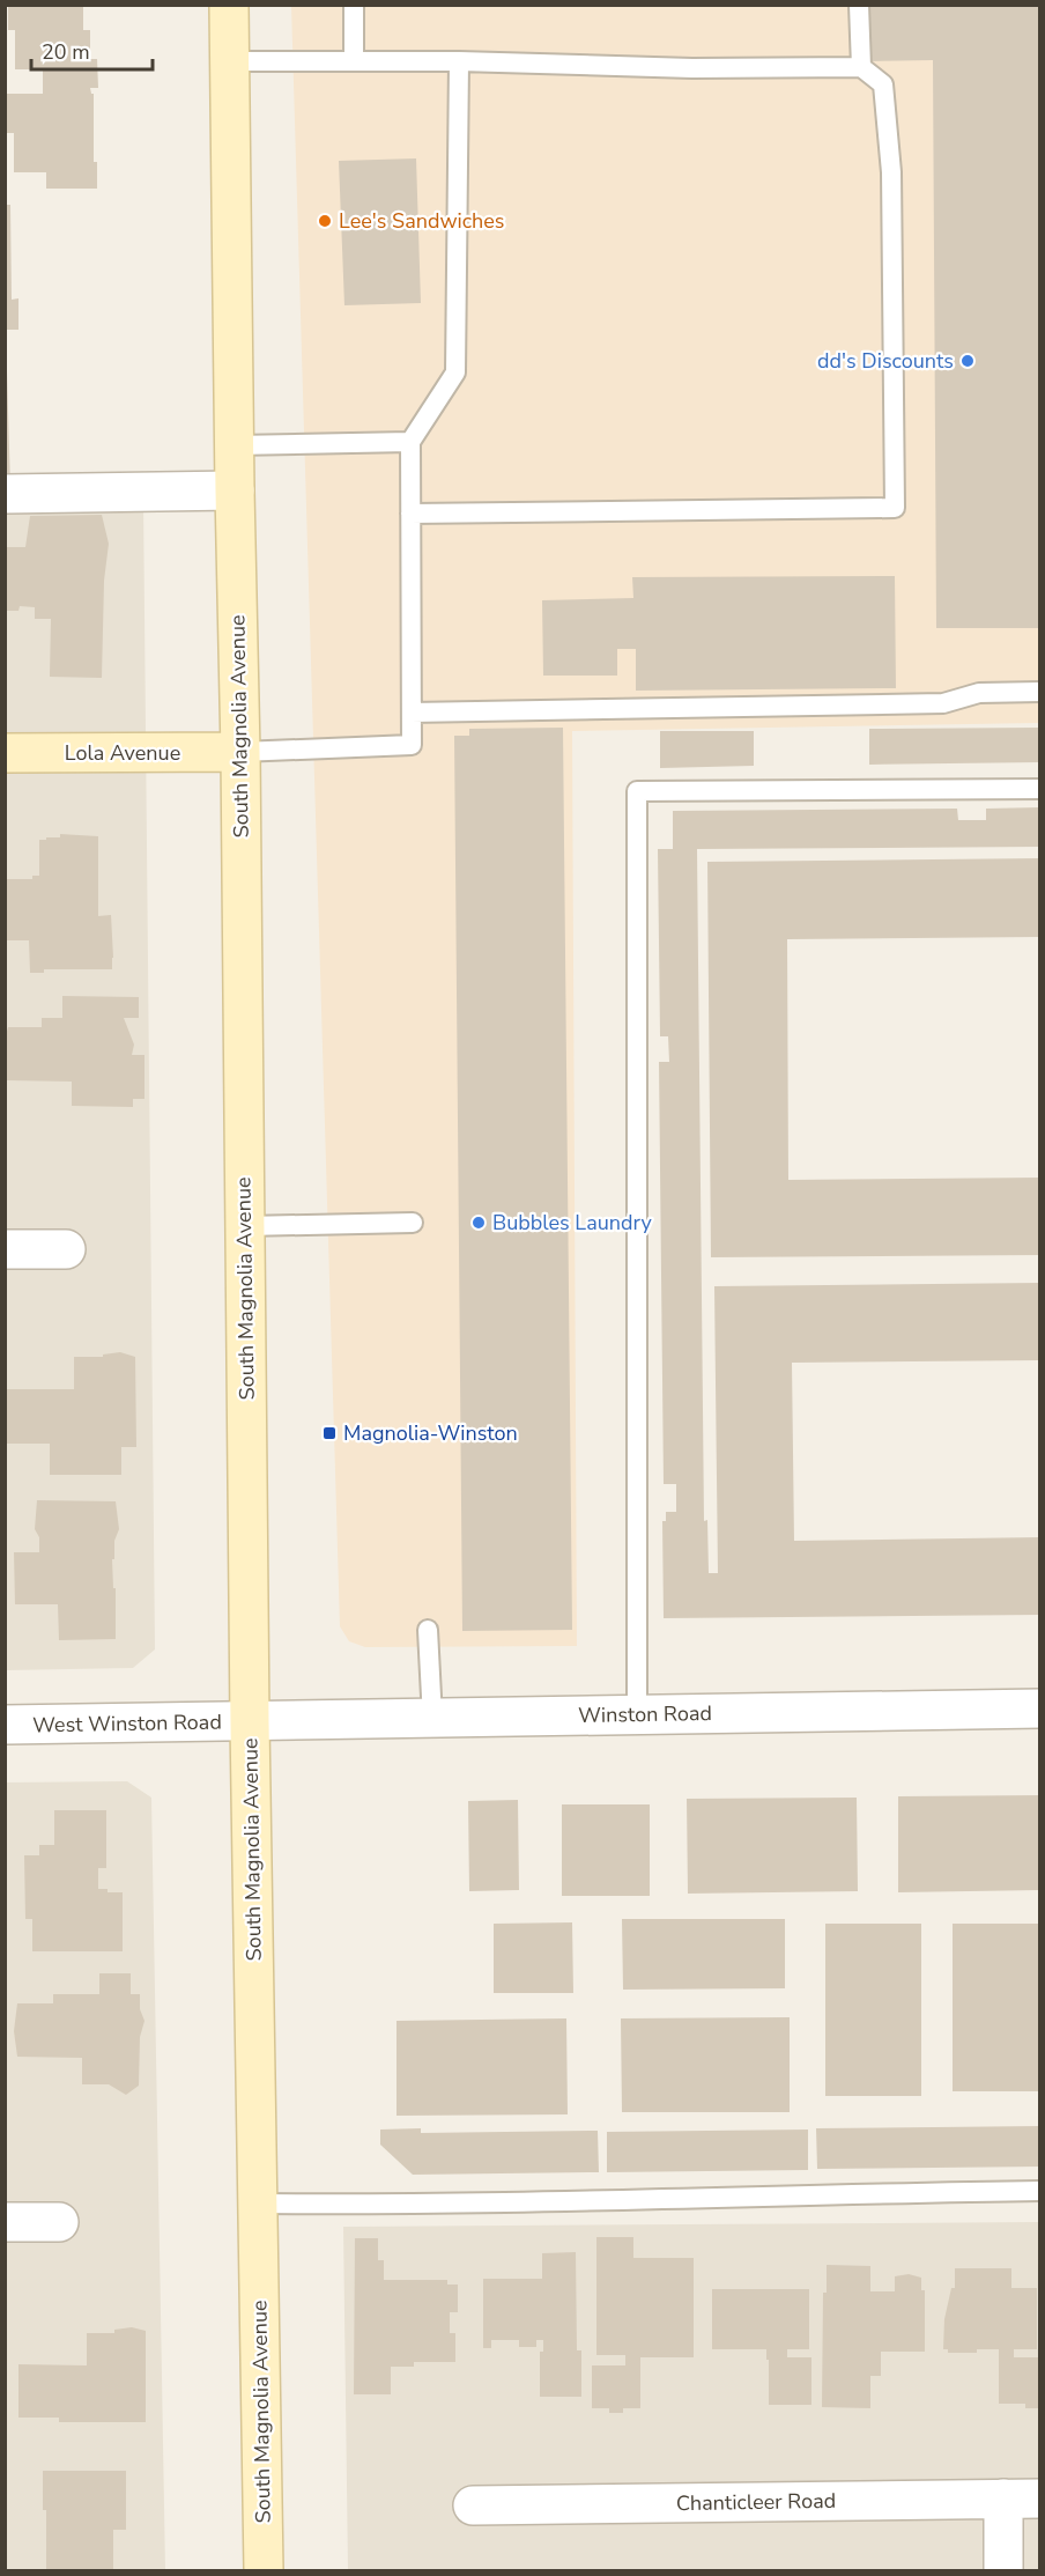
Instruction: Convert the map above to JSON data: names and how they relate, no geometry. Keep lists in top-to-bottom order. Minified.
{"streets":{"main road":["South Magnolia Avenue","Lola Avenue"],"street":["Winston Road","West Winston Road","Chanticleer Road"]},"crossings":[["South Magnolia Avenue","Lola Avenue"],["South Magnolia Avenue","Winston Road"],["South Magnolia Avenue","West Winston Road"],["Winston Road","West Winston Road"]],"places":{"other":["Lee's Sandwiches","dd's Discounts","Bubbles Laundry"],"transit":["Magnolia-Winston"]},"scale_bar":"20 m"}
